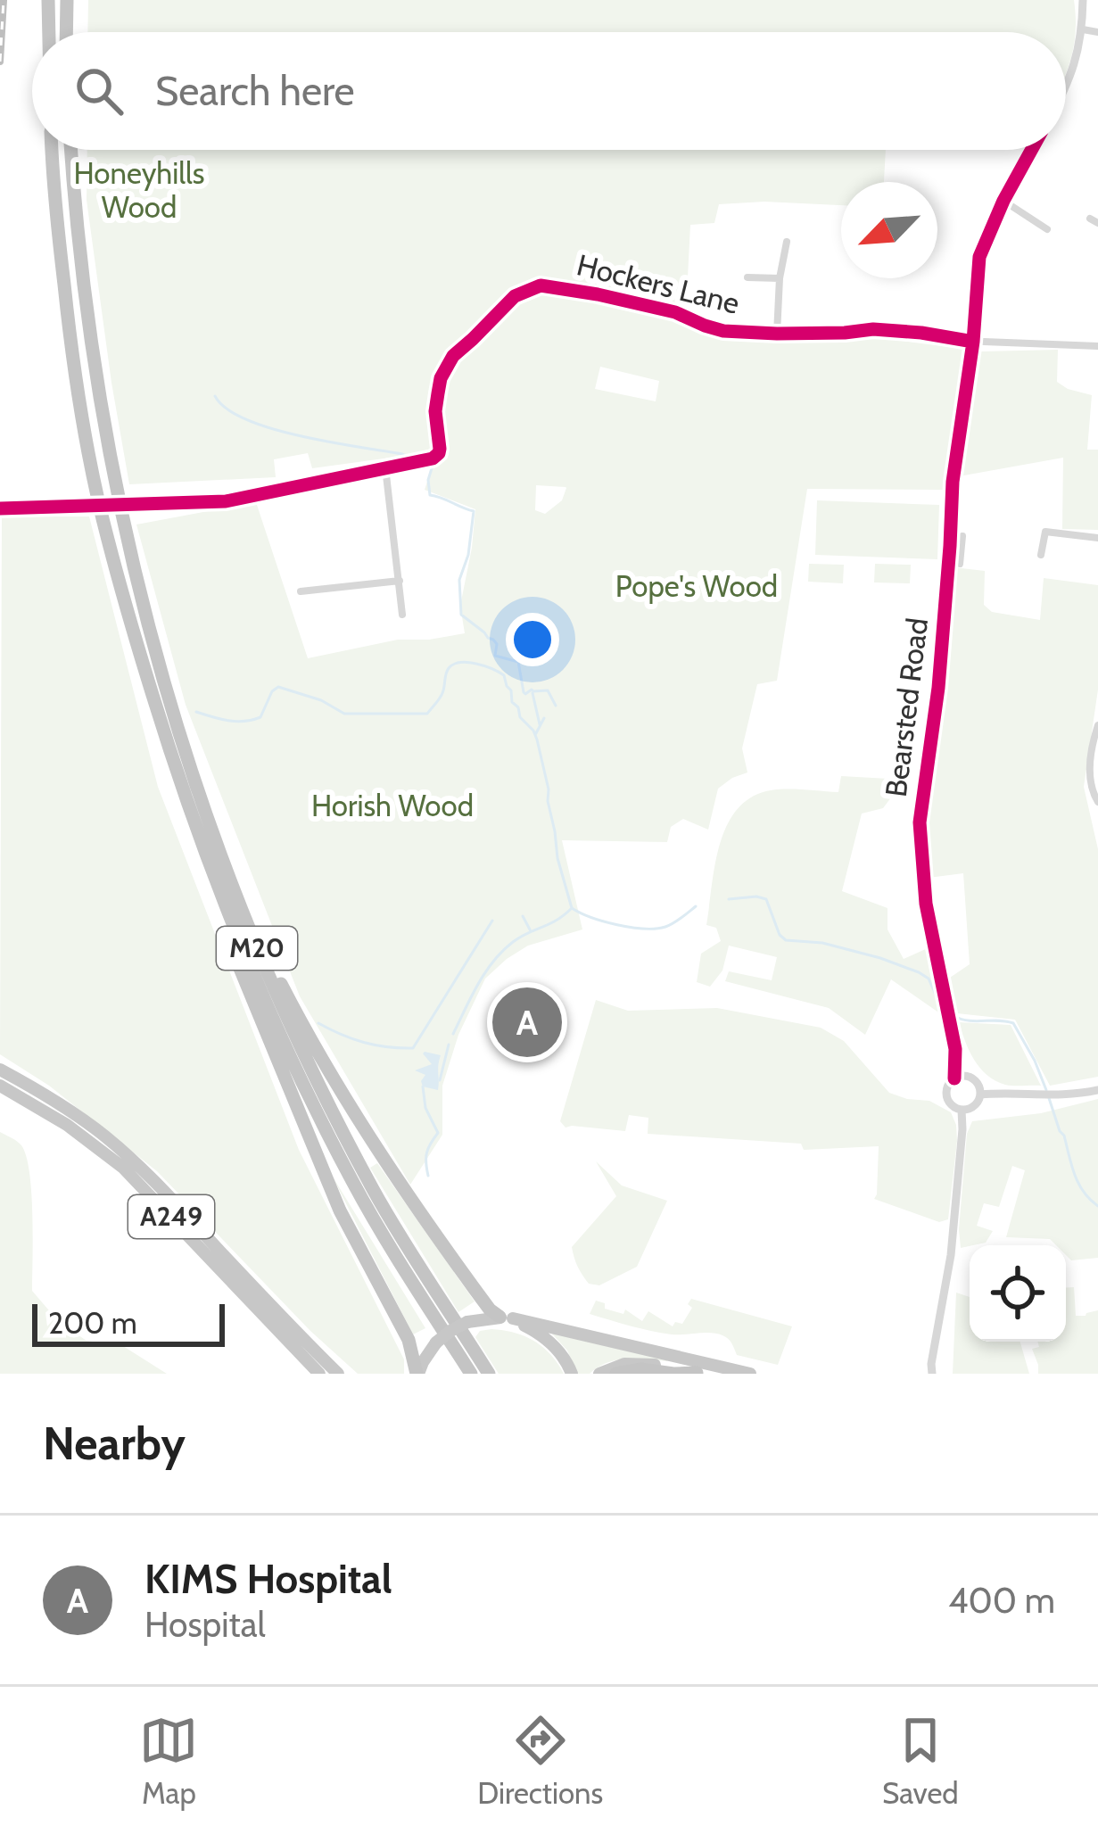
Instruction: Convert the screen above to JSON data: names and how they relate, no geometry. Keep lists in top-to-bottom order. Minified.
{"streets":{"highway":["M20","A249"],"street":["Hockers Lane","Bearsted Road"]},"crossings":[["Hockers Lane","Bearsted Road"]],"parks":["Honeyhills Wood","Pope's Wood","Horish Wood"],"scale_bar":"200 m","north":"bottom left","page":{"search":"Search here","pins":"A","scale":"200 m","heading":"Nearby","list":[{"mark":"A","name":"KIMS Hospital","note":"Hospital","value":"400 m"}],"nav":["Map","Directions","Saved"]}}
